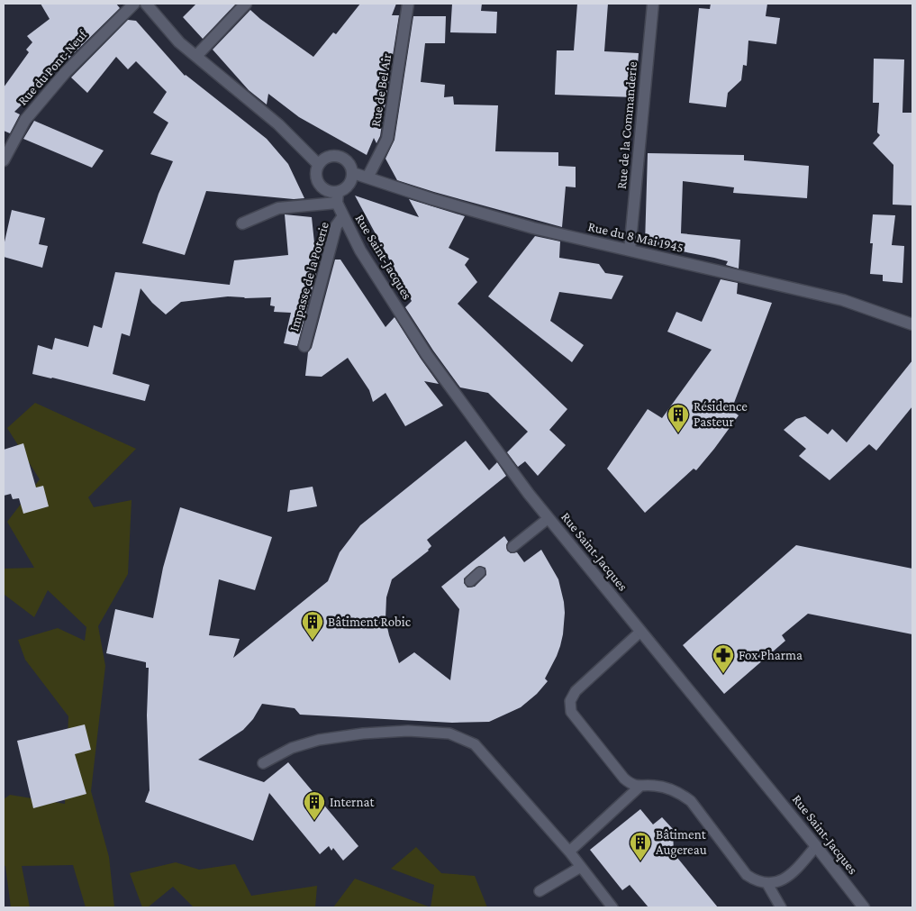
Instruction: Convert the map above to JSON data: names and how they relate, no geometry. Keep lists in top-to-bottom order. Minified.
{"streets":{"street":["Rue du Pont-Neuf","Rue de Bel Air","Rue de la Commanderie","Rue du 8 Mai 1945","Rue Saint-Jacques","Impasse de la Poterie"]},"crossings":[["Rue de Bel Air","Rue du 8 Mai 1945"],["Rue de la Commanderie","Rue du 8 Mai 1945"],["Rue du 8 Mai 1945","Rue Saint-Jacques"],["Rue Saint-Jacques","Impasse de la Poterie"]],"places":{"building":["Résidence Pasteur","Bâtiment Robic","Internat","Bâtiment Augereau"],"pharmacy":["Fox Pharma"]}}
